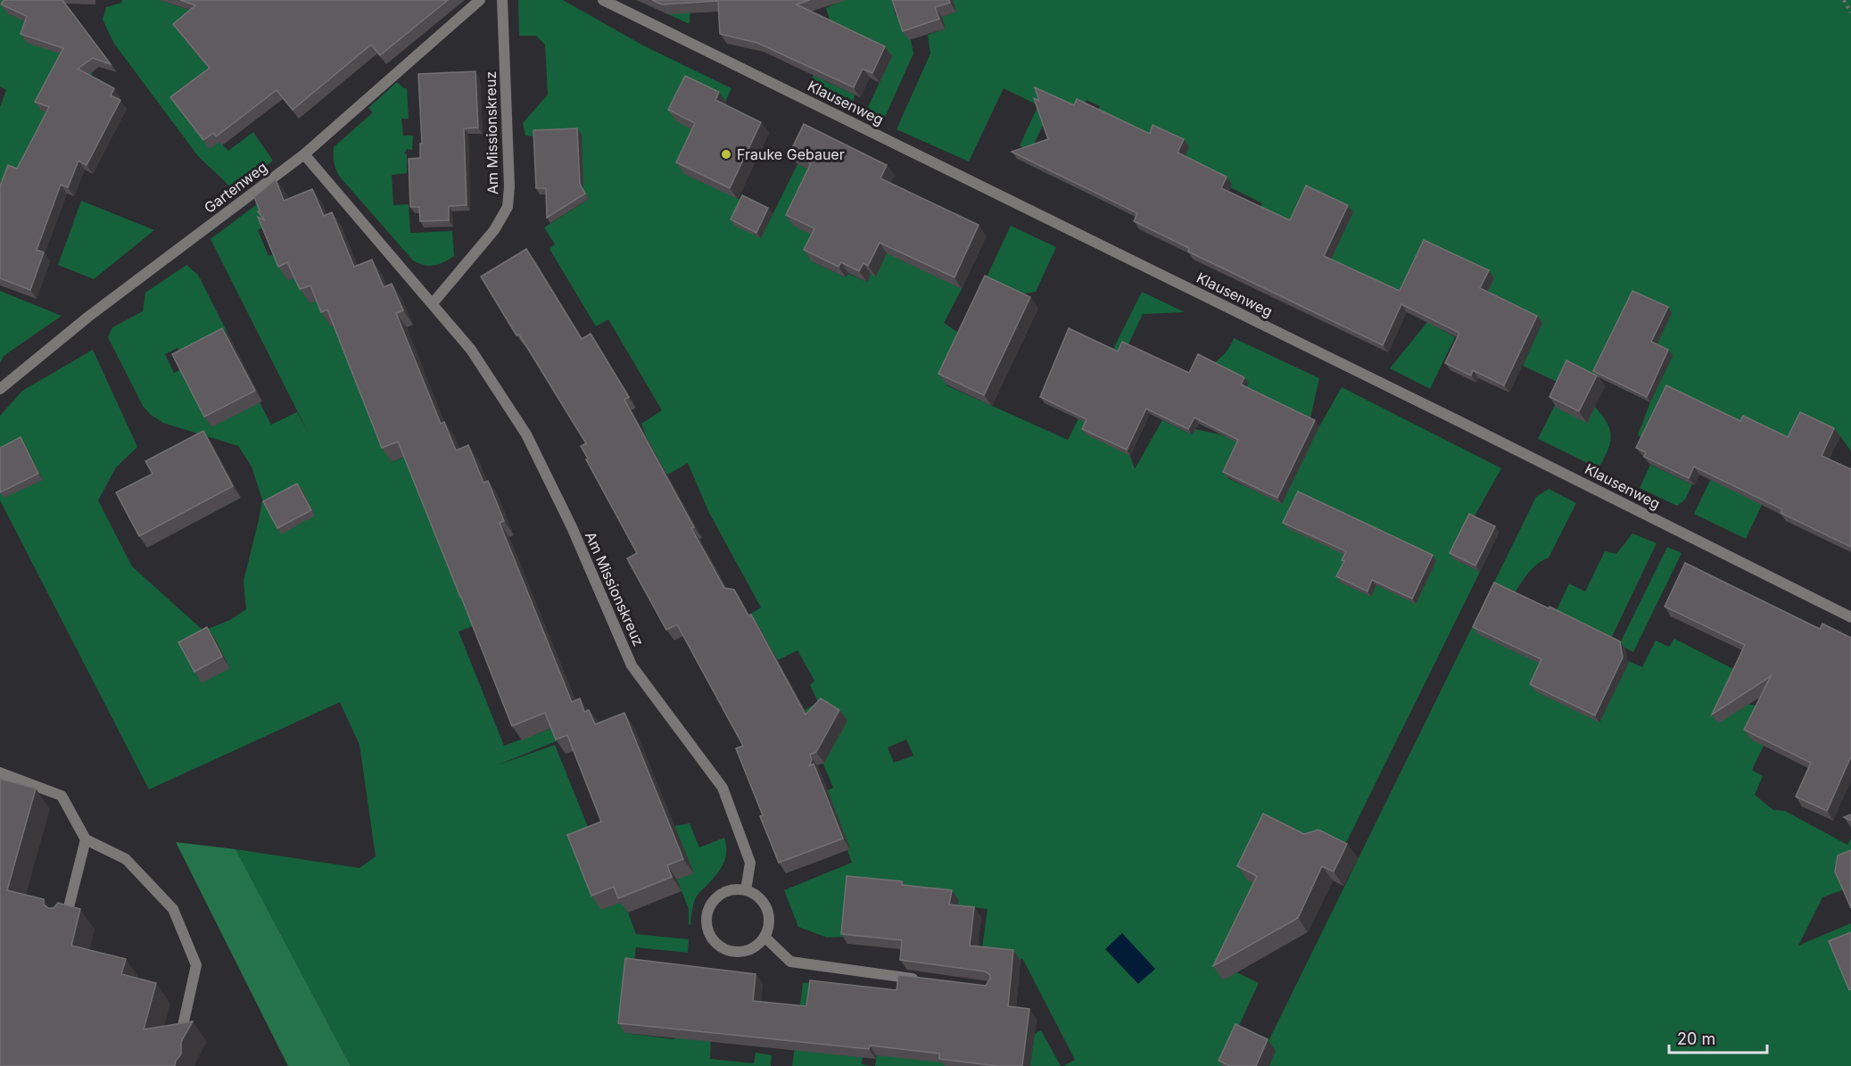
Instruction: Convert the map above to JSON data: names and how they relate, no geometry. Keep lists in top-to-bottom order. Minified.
{"streets":{"street":["Klausenweg","Am Missionskreuz","Gartenweg"]},"crossings":[["Am Missionskreuz","Gartenweg"]],"places":["Frauke Gebauer"],"scale_bar":"20 m"}
